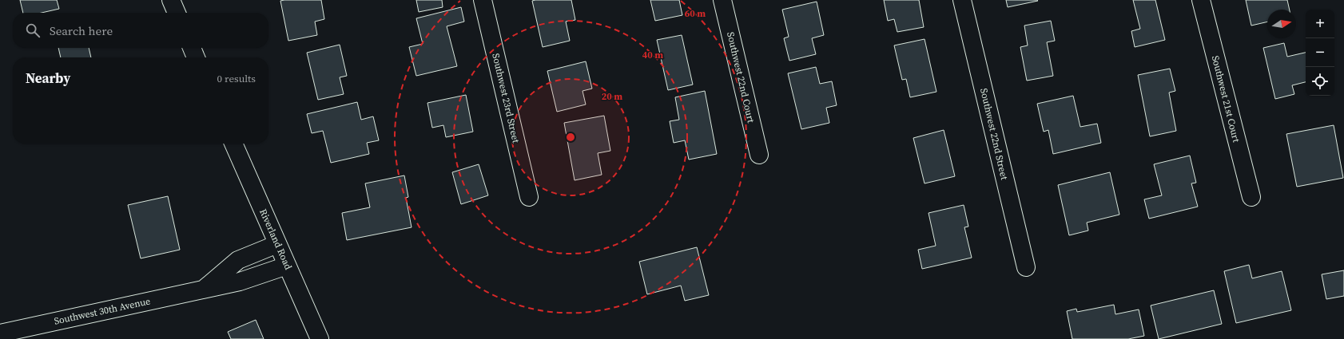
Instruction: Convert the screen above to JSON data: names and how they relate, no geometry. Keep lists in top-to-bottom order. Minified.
{"streets":{"street":["Southwest 22nd Court","Southwest 23rd Street","Southwest 21st Court","Southwest 22nd Street","Riverland Road","Southwest 30th Avenue"]},"crossings":[["Riverland Road","Southwest 30th Avenue"]],"north":"right","page":{"map_buttons":["+","−"],"search":"Search here","heading":["Nearby","0 results"]},"rings":["60 m","40 m","20 m"]}
